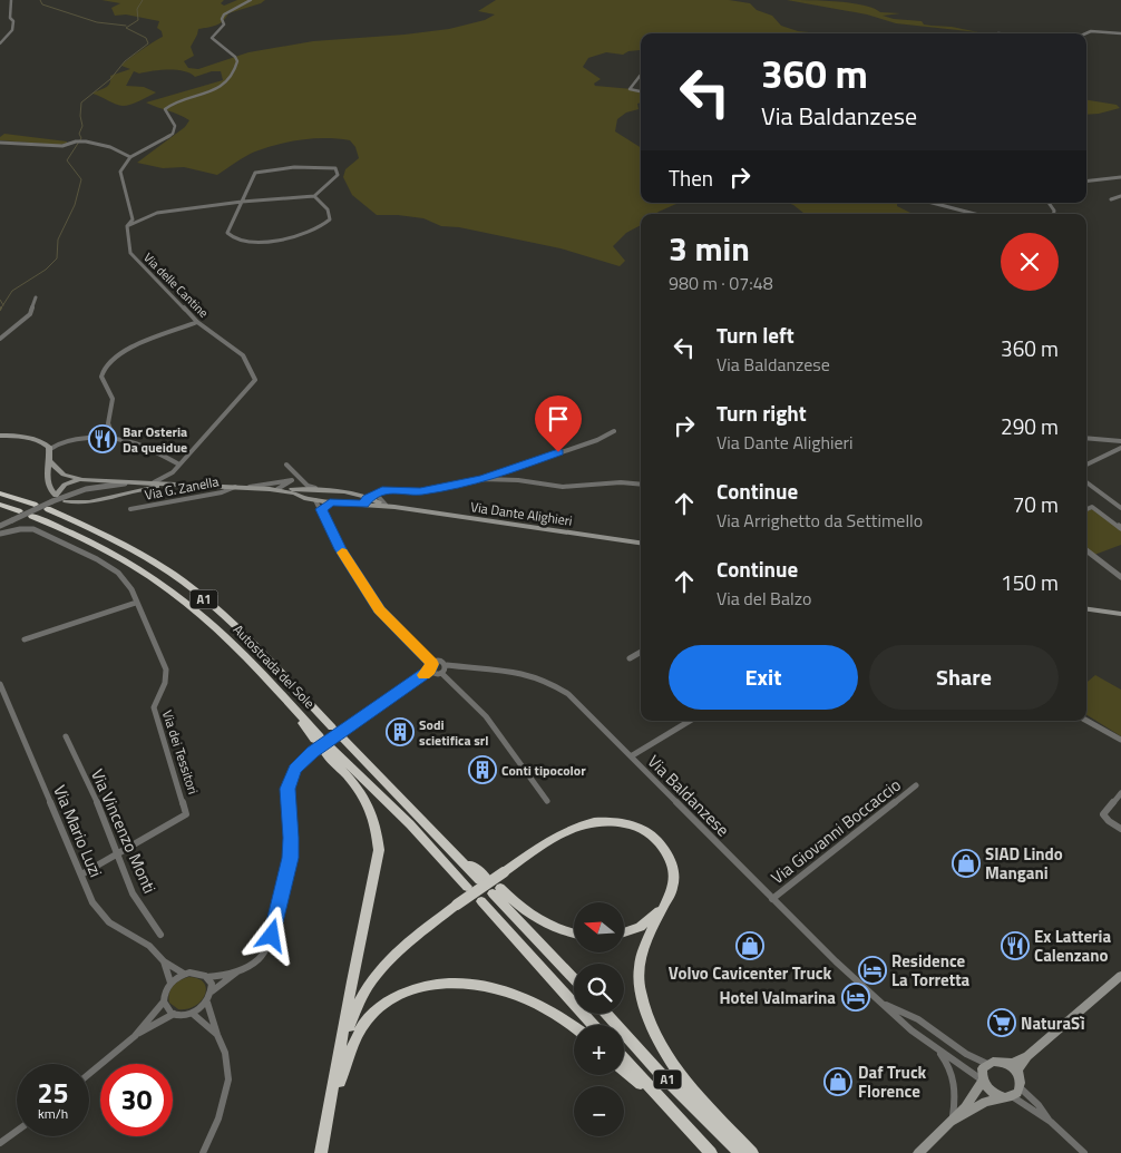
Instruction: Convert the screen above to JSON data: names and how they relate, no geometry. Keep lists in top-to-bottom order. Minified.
{"streets":{"highway":["A1","Autostrada del Sole"],"main road":["Via Dante Alighieri"],"street":["Via delle Cantine","Via G. Zanella","Via dei Tessitori","Via Baldanzese","Via Mario Luzi","Via Vincenzo Monti","Via Giovanni Boccaccio"]},"crossings":[["Via delle Cantine","Via Dante Alighieri"],["Via G. Zanella","Via Dante Alighieri"],["Via Dante Alighieri","Autostrada del Sole"],["Via dei Tessitori","Via Vincenzo Monti"],["Via Baldanzese","Via Giovanni Boccaccio"]],"places":{"restaurant":["Bar Osteria Da queidue","Ex Latteria Calenzano"],"building":["Sodi scietifica srl","Conti tipocolor"],"shop":["SIAD Lindo Mangani","Volvo Cavicenter Truck","Daf Truck Florence"],"hotel":["Residence La Torretta","Hotel Valmarina"],"supermarket":["NaturaSì"]},"north":"left","page":{"turn":["360 m","Via Baldanzese"],"then":"Then","heading":["3 min","980 m · 07:48"],"list":[{"name":"Turn left","note":"Via Baldanzese","value":"360 m"},{"name":"Turn right","note":"Via Dante Alighieri","value":"290 m"},{"name":"Continue","note":"Via Arrighetto da Settimello","value":"70 m"},{"name":"Continue","note":"Via del Balzo","value":"150 m"}],"buttons":["Exit","Share"],"map_buttons":["+","−"],"speed":"25 km/h","limit":"30"}}
